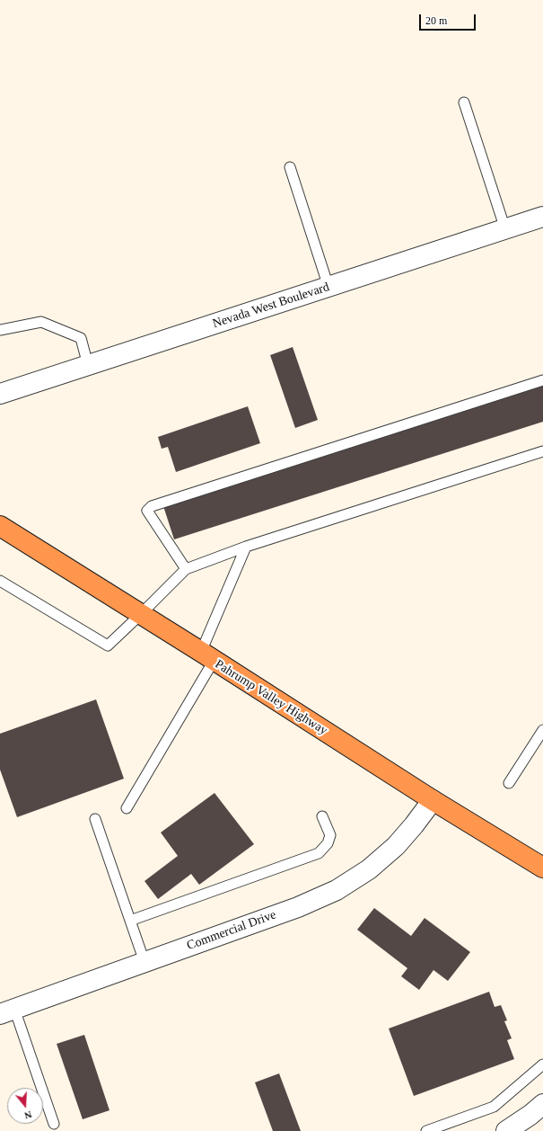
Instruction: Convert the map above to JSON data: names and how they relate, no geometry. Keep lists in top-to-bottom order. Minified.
{"streets":{"highway":["Pahrump Valley Highway"],"street":["Nevada West Boulevard","Commercial Drive"]},"crossings":[["Pahrump Valley Highway","Commercial Drive"]],"scale_bar":"20 m","north":"bottom"}
